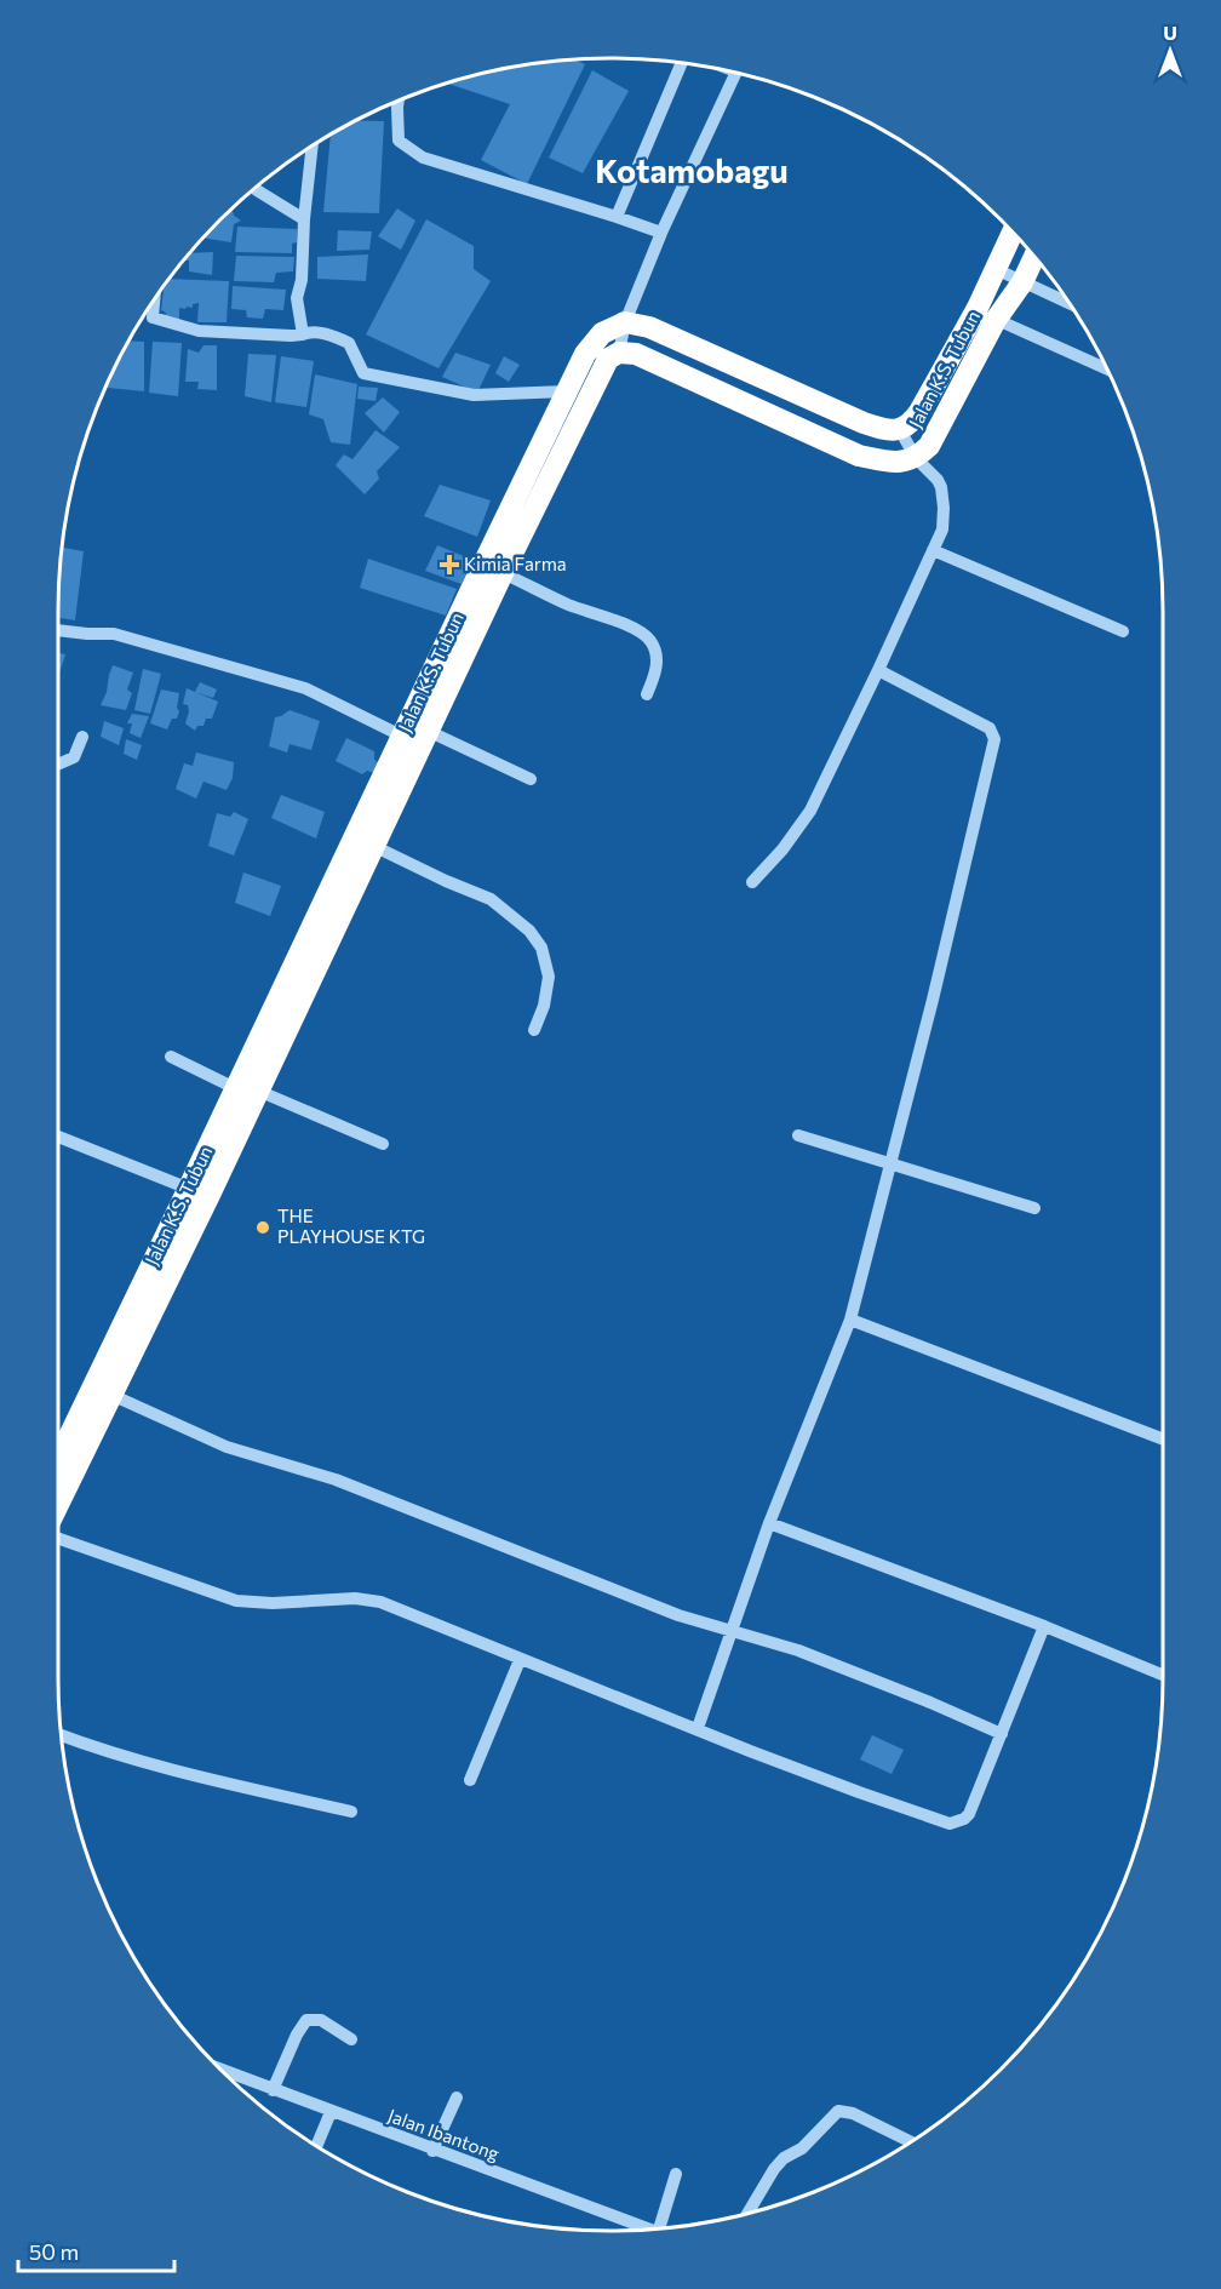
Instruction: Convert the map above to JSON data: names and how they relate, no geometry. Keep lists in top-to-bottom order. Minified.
{"streets":{"highway":["Jalan K.S. Tubun"],"street":["Jalan Ibantong"]},"districts":["Kotamobagu"],"places":{"health":["Kimia Farma"],"other":["THE PLAYHOUSE KTG"]},"scale_bar":"50 m","north":"top"}
